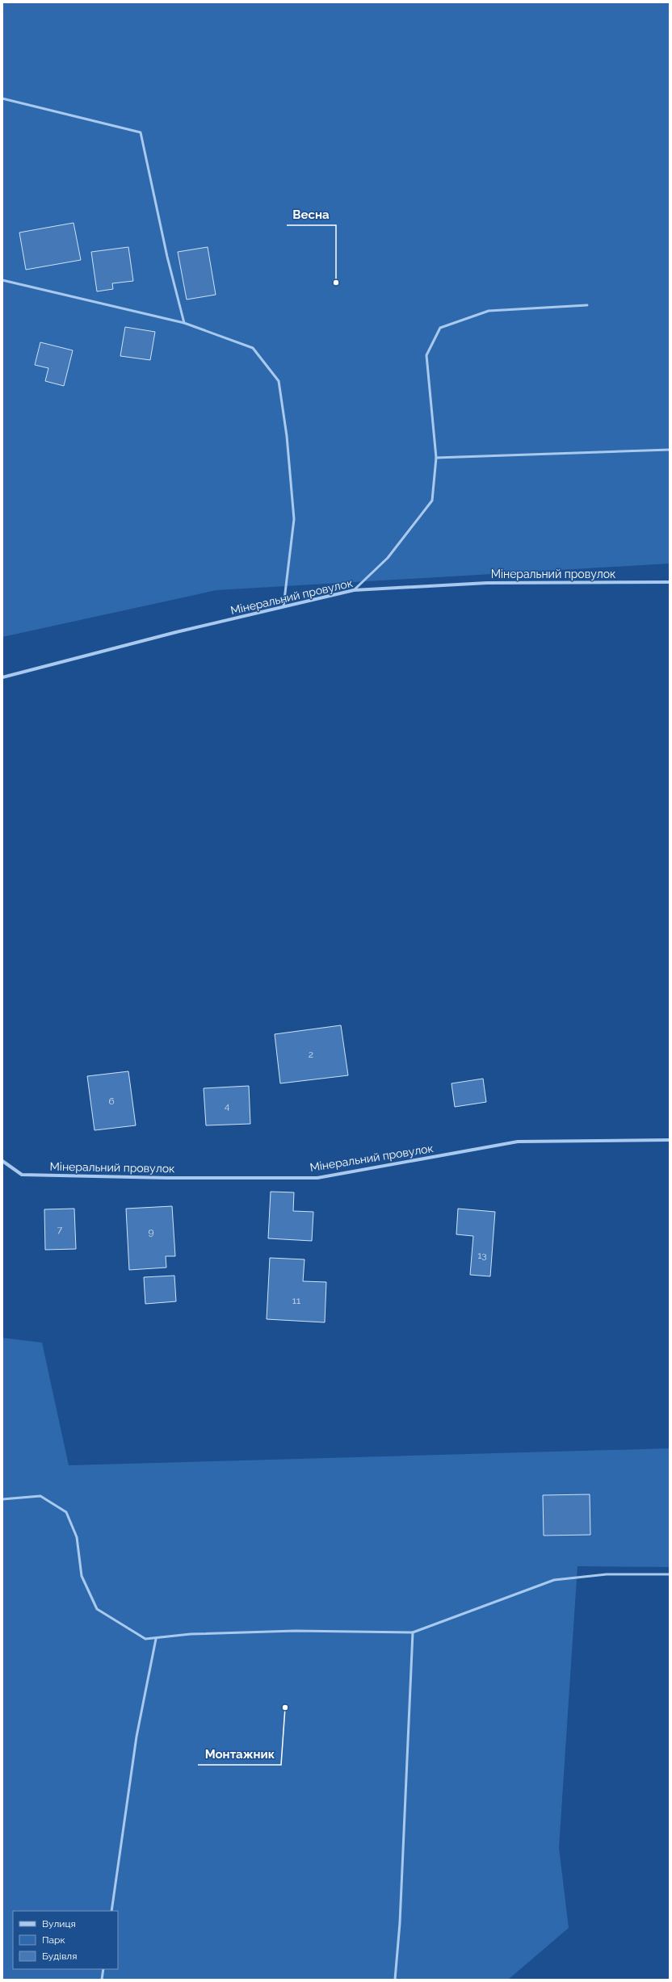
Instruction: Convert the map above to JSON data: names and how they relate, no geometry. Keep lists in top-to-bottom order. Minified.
{"streets":{"street":["Мінеральний провулок"]},"places":["Весна","Монтажник"],"house_numbers":["2","6","4","7","9","13","11"],"legend":["Вулиця","Парк","Будівля"]}
